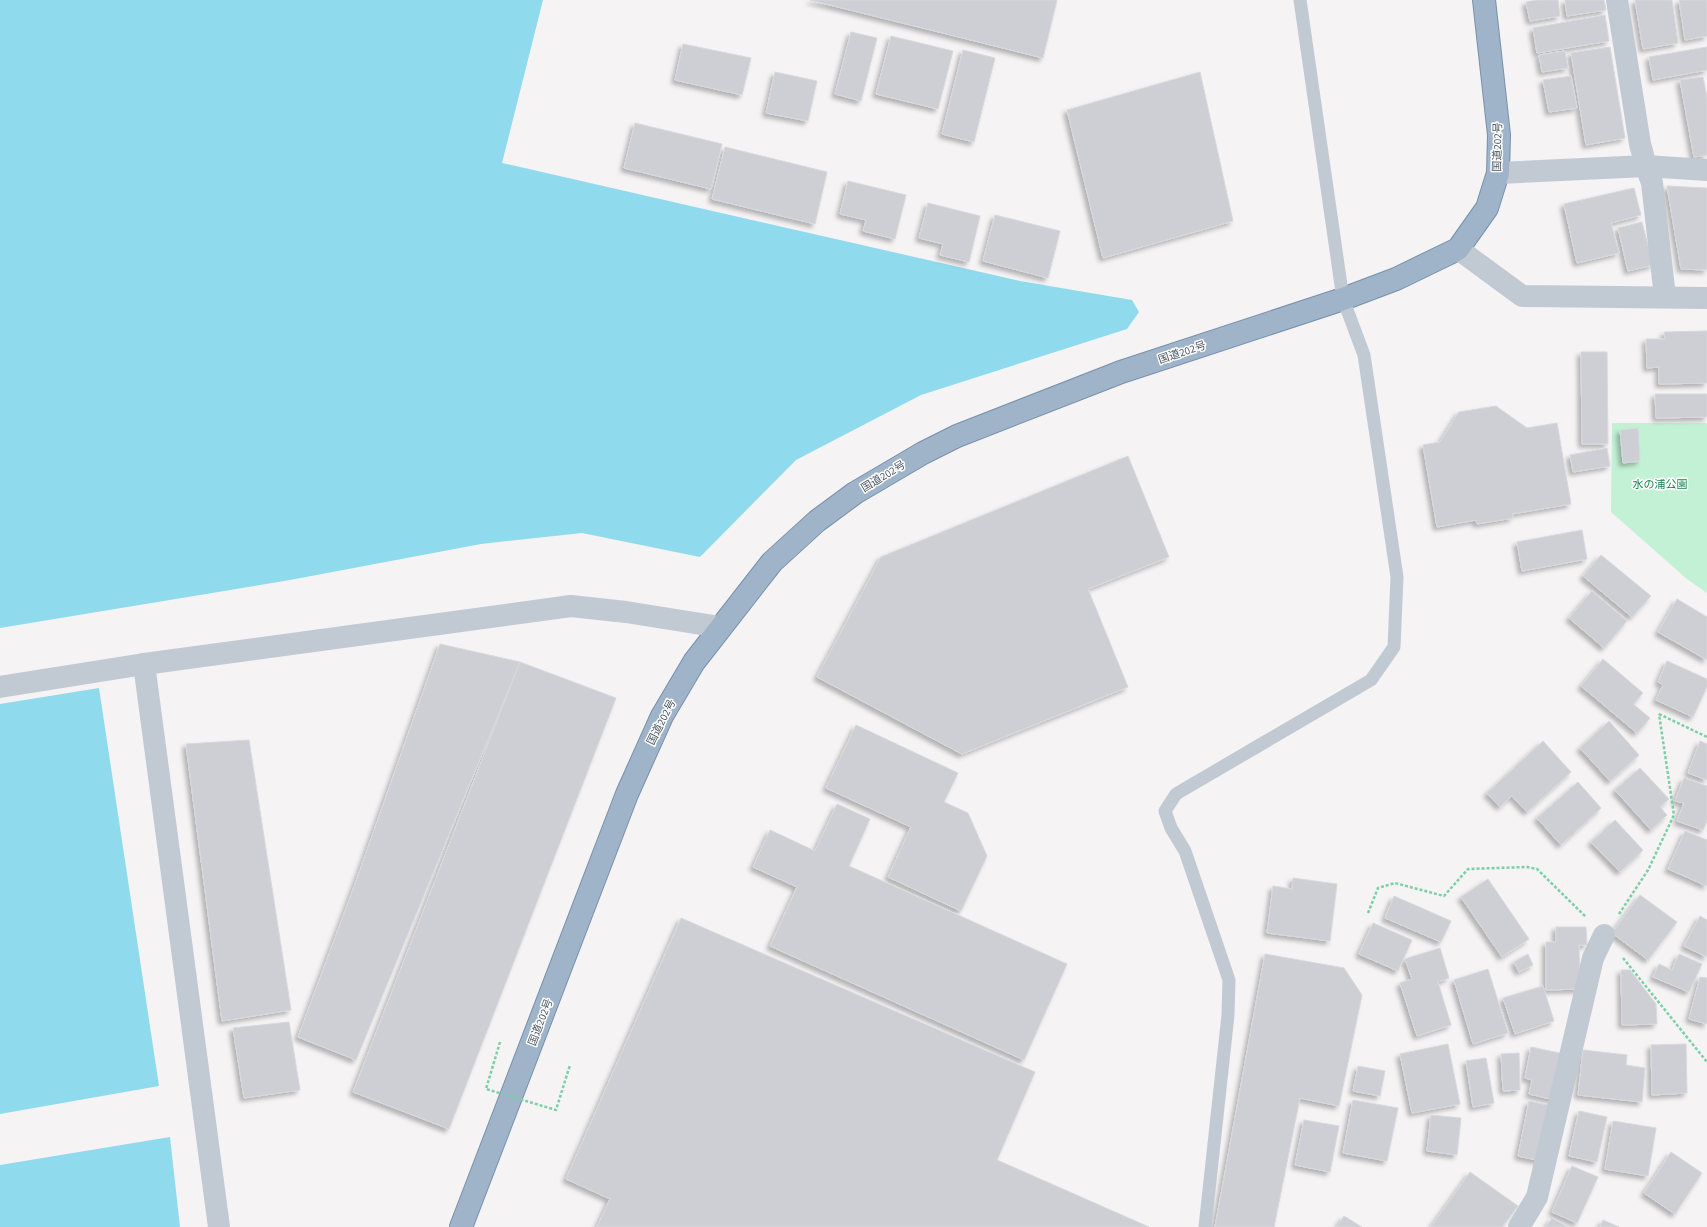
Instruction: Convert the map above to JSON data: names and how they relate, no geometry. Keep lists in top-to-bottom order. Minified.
{"streets":{"highway":["国道202号"]},"parks":["水の浦公園"]}
